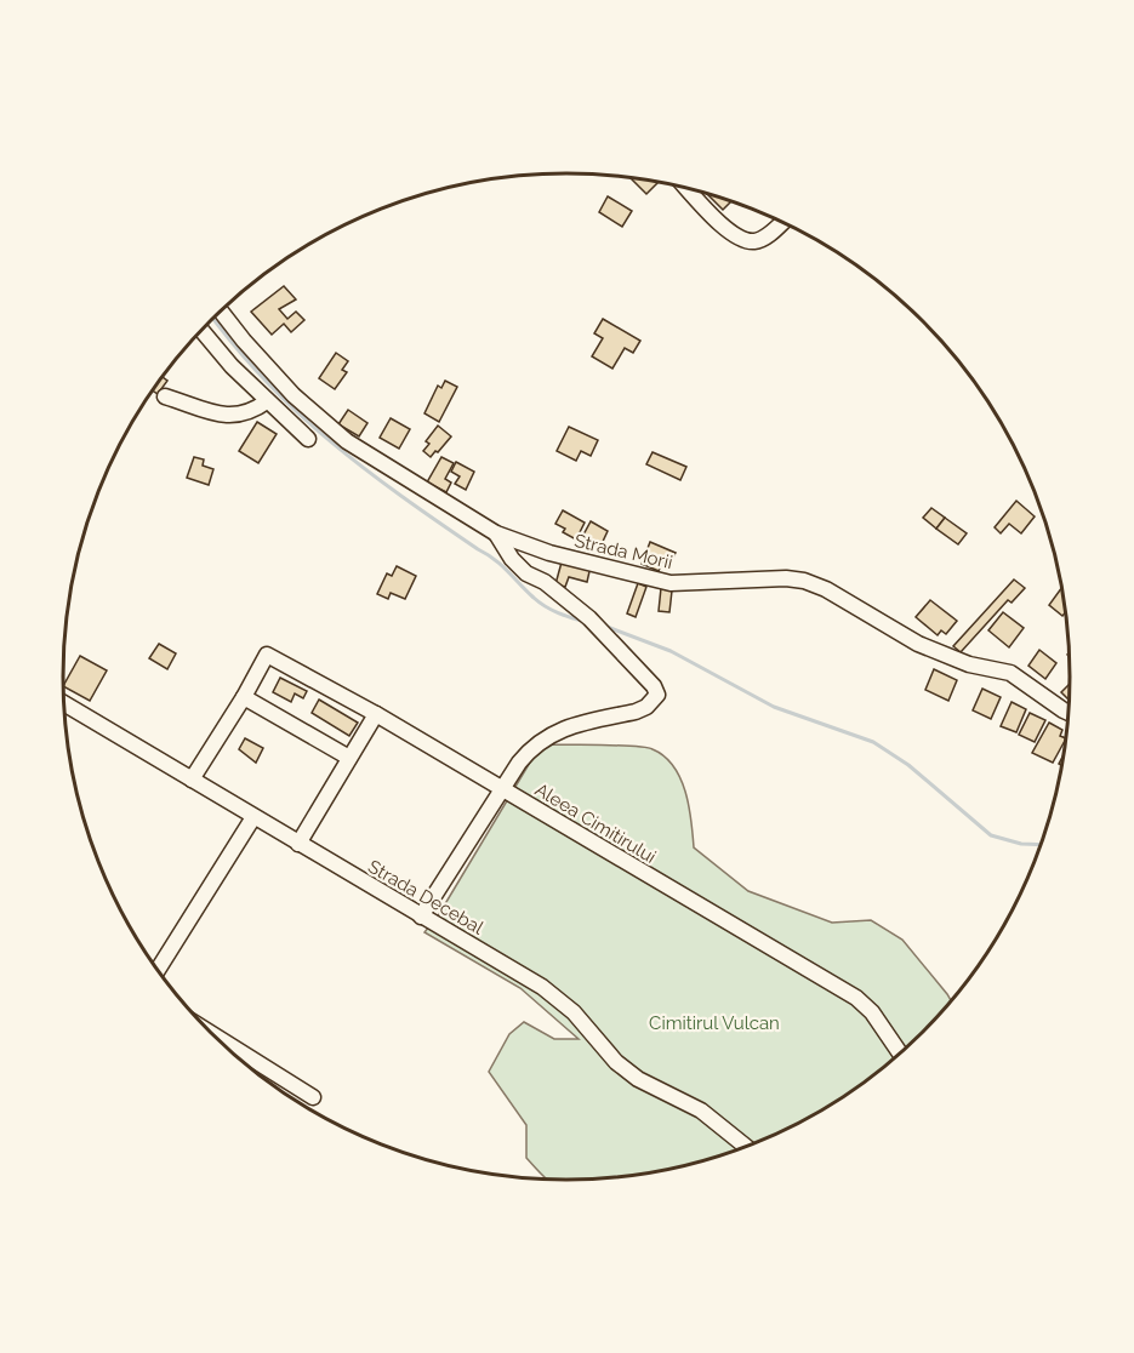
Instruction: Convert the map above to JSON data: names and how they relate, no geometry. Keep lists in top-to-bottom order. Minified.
{"streets":{"street":["Strada Morii","Aleea Cimitirului","Strada Decebal"]},"parks":["Cimitirul Vulcan"]}
